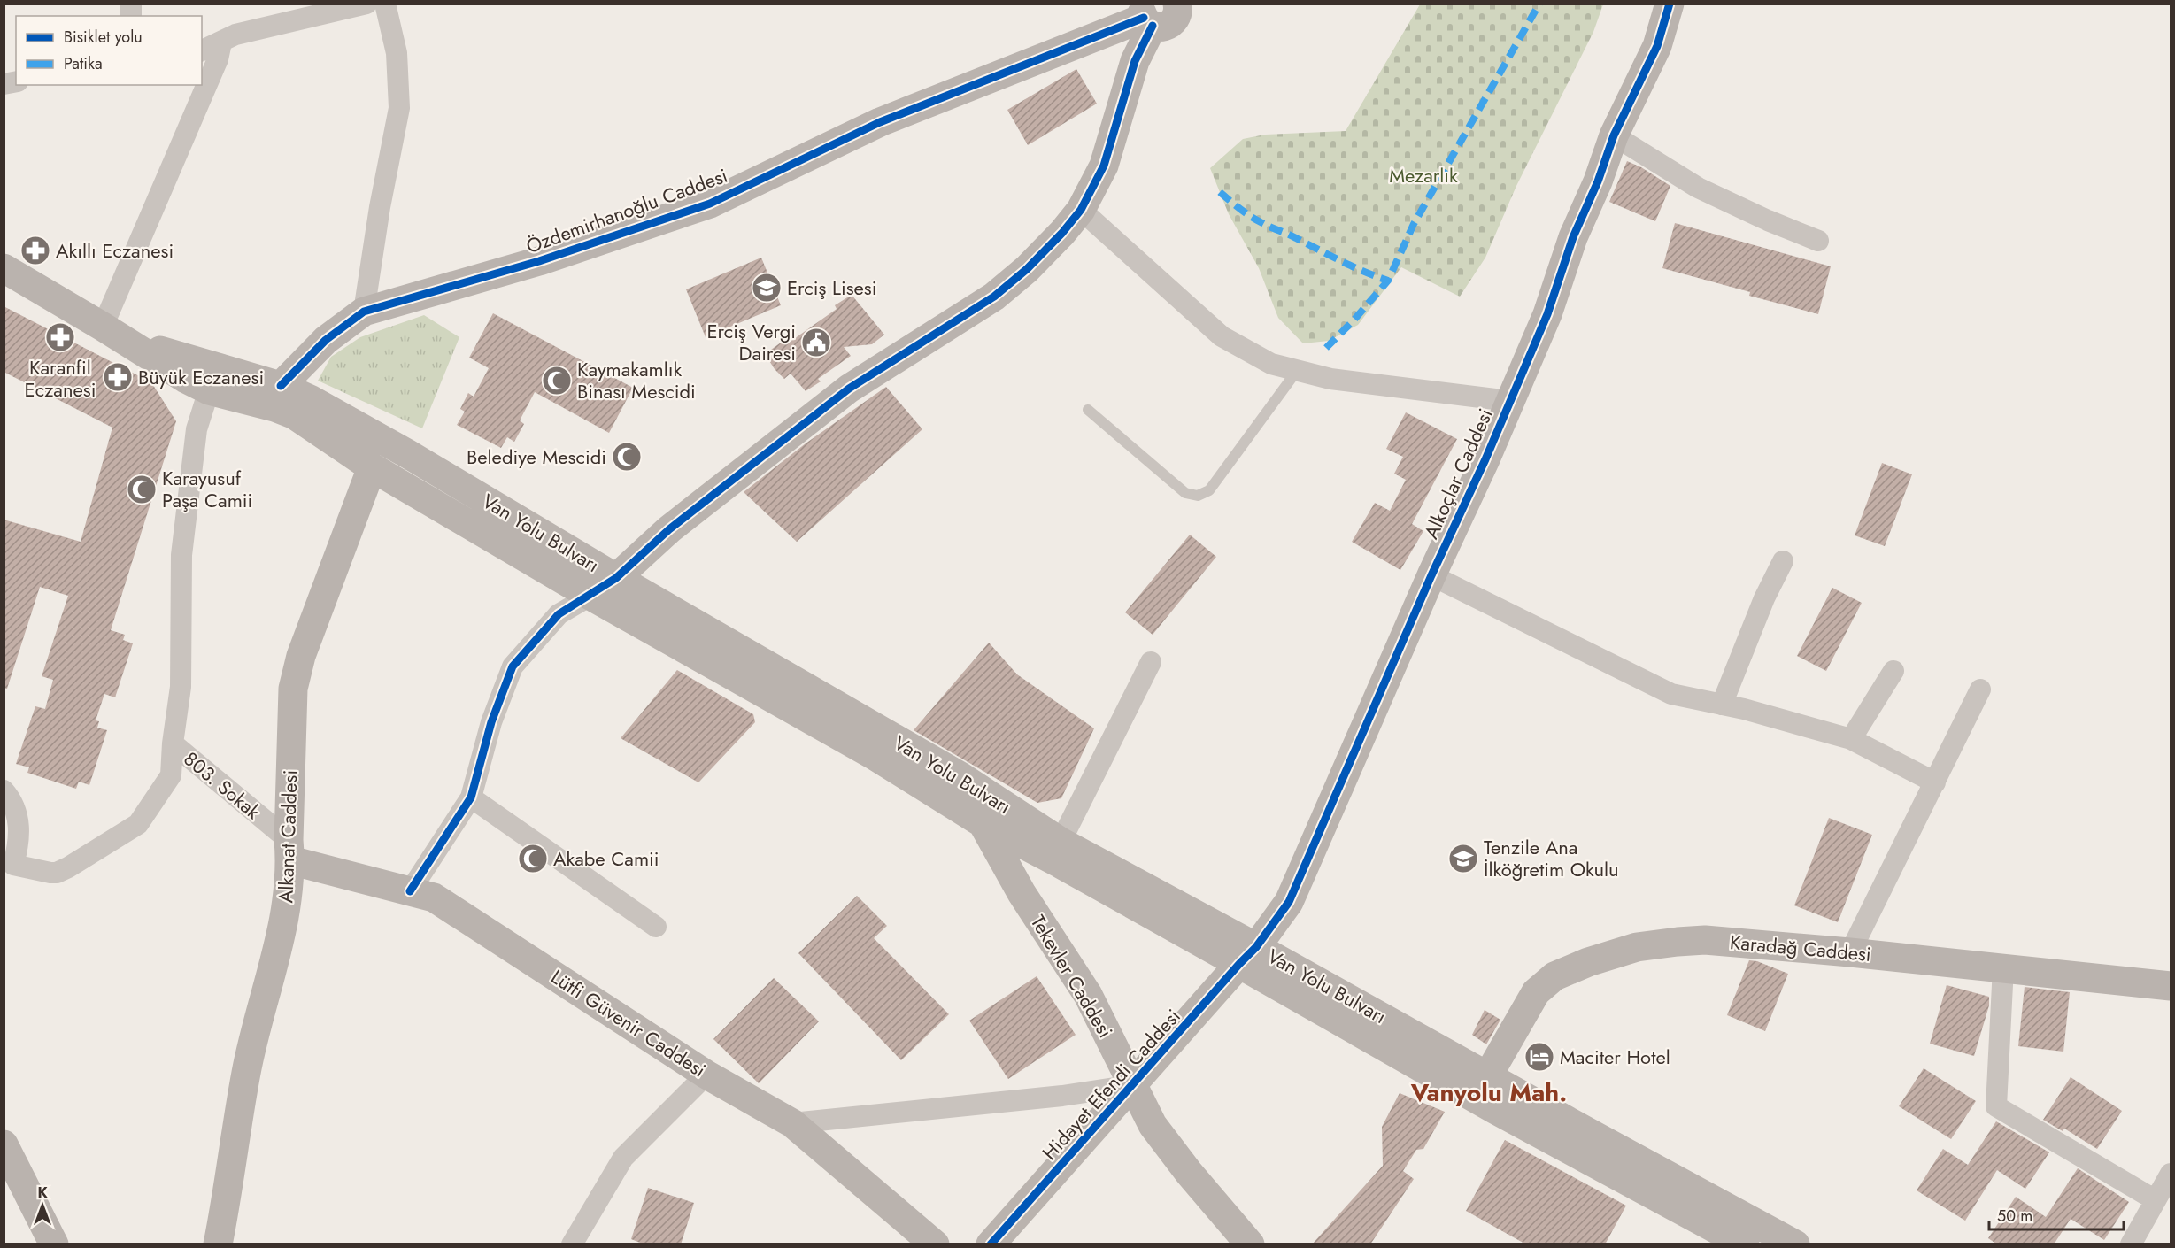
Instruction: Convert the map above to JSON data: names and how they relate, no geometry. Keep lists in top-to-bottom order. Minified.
{"streets":{"street":["Özdemirhanoğlu Caddesi","Alkoçlar Caddesi","Van Yolu Bulvarı","803. Sokak","Alkanat Caddesi","Karadağ Caddesi","Tekevler Caddesi","Lütfi Güvenir Caddesi","Hidayet Efendi Caddesi"]},"crossings":[["Özdemirhanoğlu Caddesi","Van Yolu Bulvarı"],["Alkoçlar Caddesi","Van Yolu Bulvarı"],["Alkoçlar Caddesi","Hidayet Efendi Caddesi"],["Van Yolu Bulvarı","Karadağ Caddesi"],["Van Yolu Bulvarı","Hidayet Efendi Caddesi"],["803. Sokak","Alkanat Caddesi"],["803. Sokak","Lütfi Güvenir Caddesi"],["Alkanat Caddesi","Lütfi Güvenir Caddesi"],["Tekevler Caddesi","Hidayet Efendi Caddesi"]],"districts":["Vanyolu Mah."],"parks":["Mezarlık"],"places":{"pharmacy":["Akıllı Eczanesi","Karanfil Eczanesi","Büyük Eczanesi"],"school or university":["Erciş Lisesi","Tenzile Ana İlköğretim Okulu"],"public building":["Erciş Vergi Dairesi"],"mosque":["Kaymakamlık Binası Mescidi","Belediye Mescidi","Karayusuf Paşa Camii","Akabe Camii"],"hotel":["Maciter Hotel"]},"legend":["Bisiklet yolu","Patika"],"scale_bar":"50 m","north":"top"}
